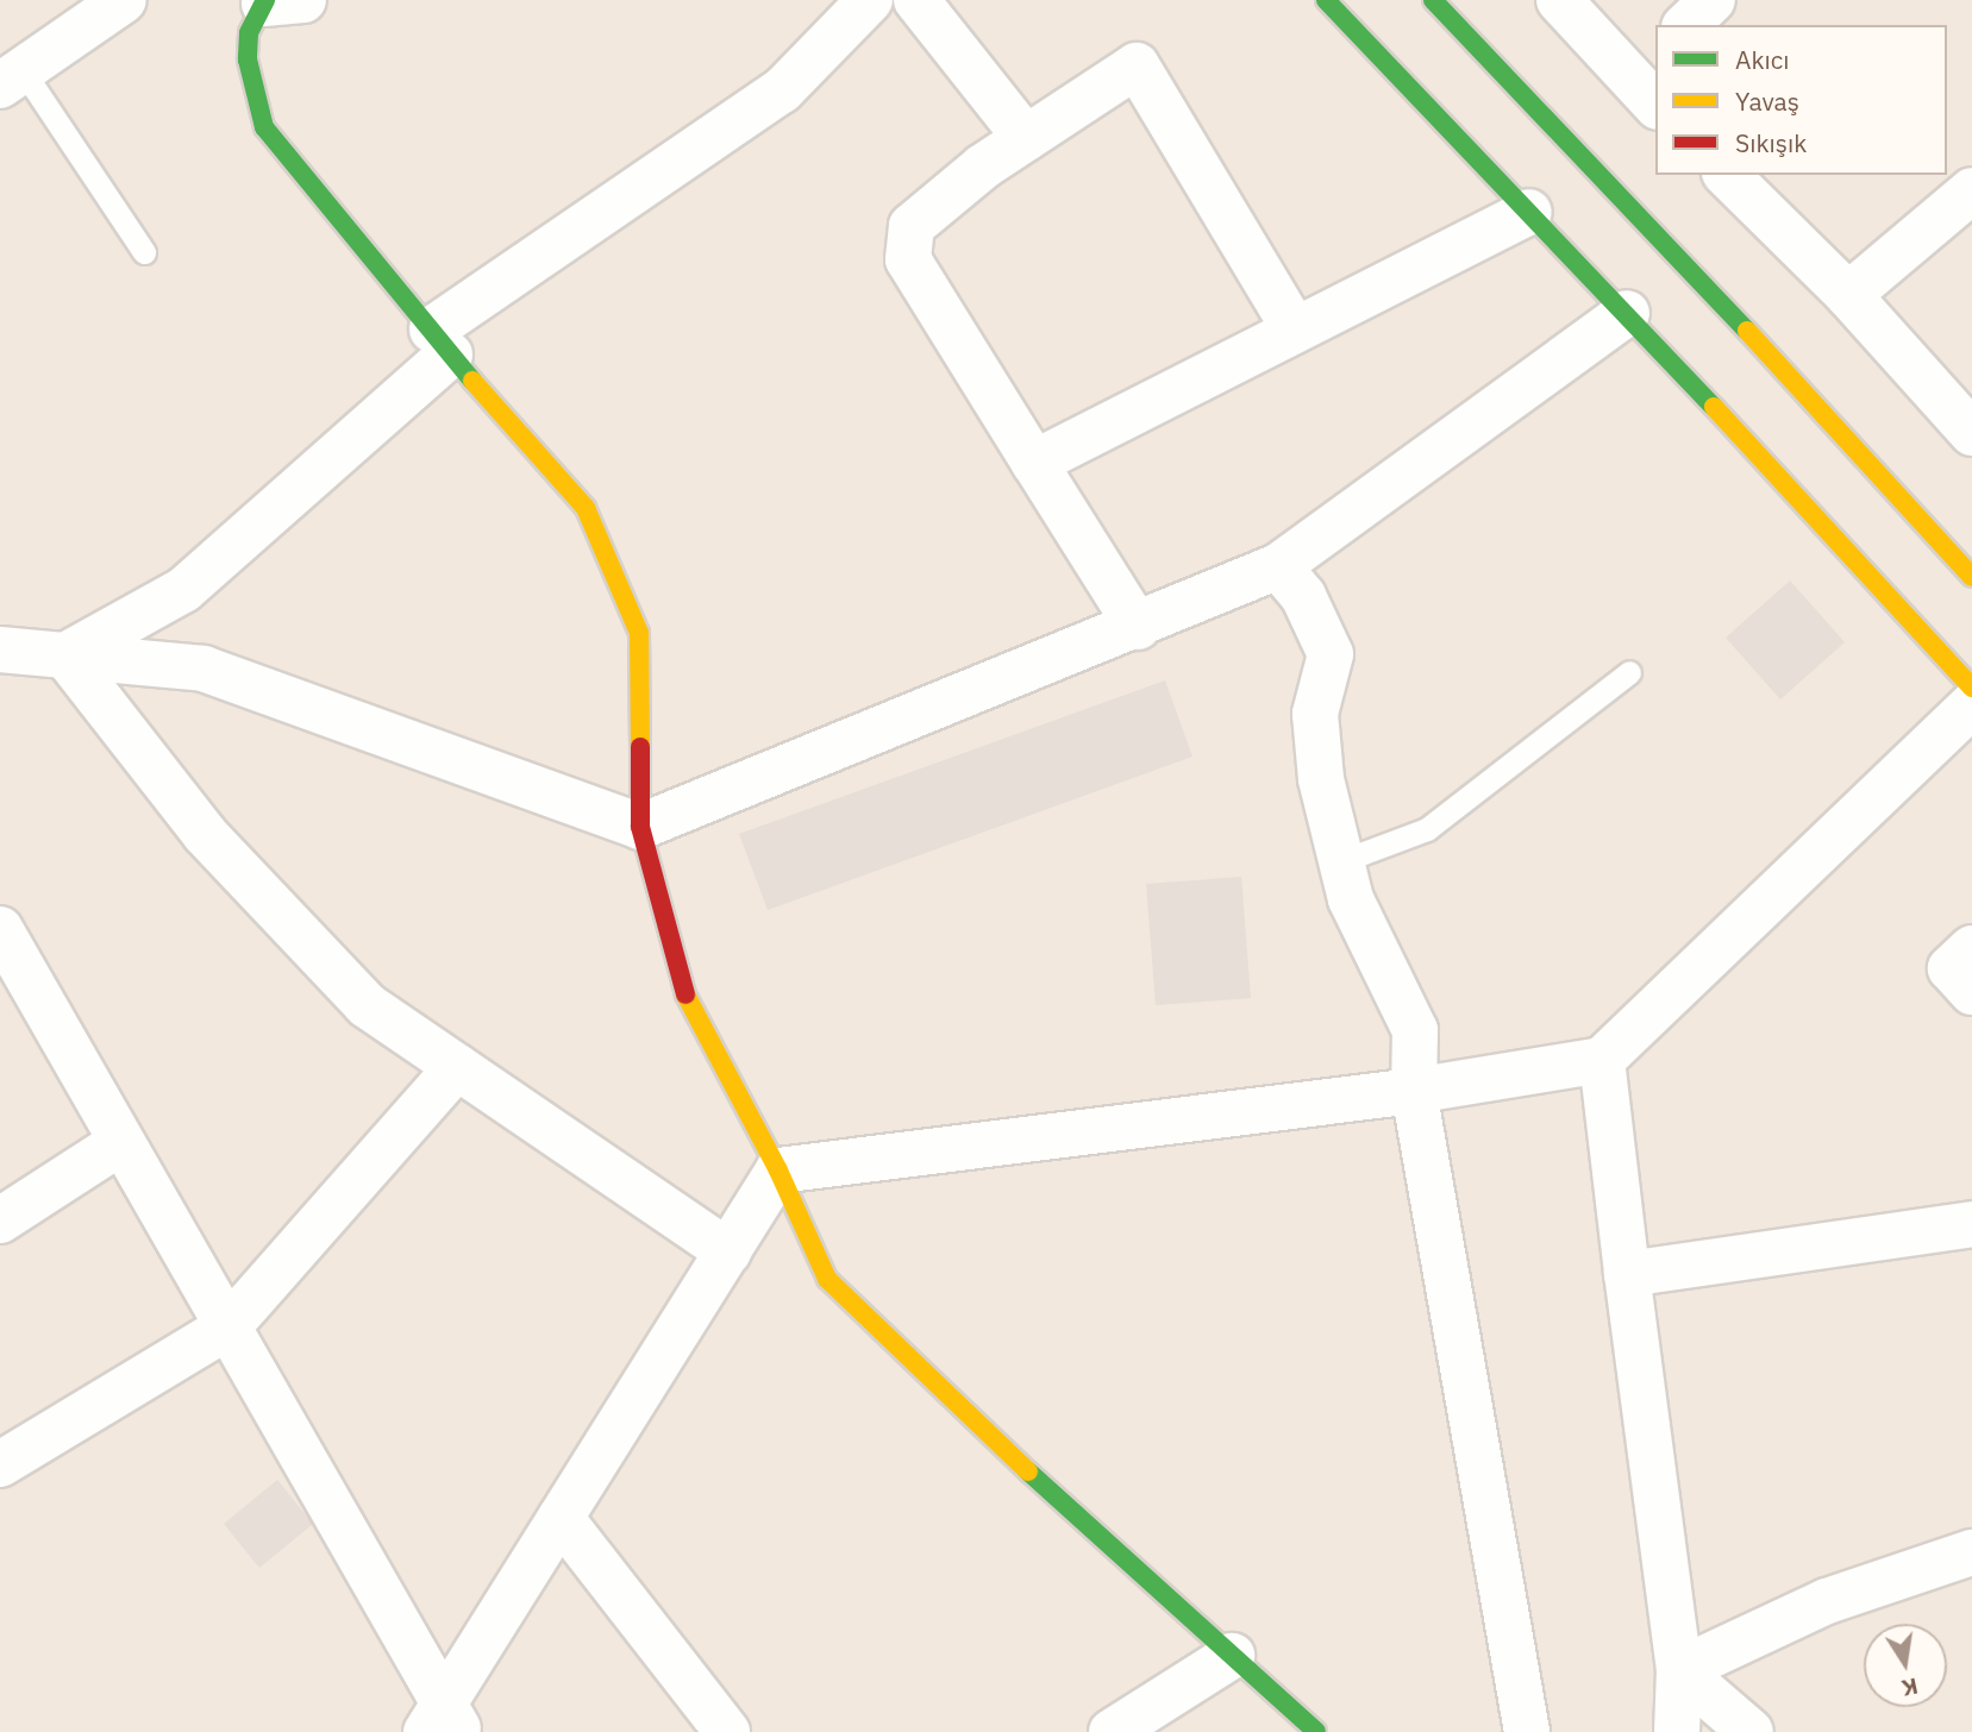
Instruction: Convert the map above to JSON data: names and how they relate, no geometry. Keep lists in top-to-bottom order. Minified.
{"legend":["Akıcı","Yavaş","Sıkışık"],"north":"bottom"}
